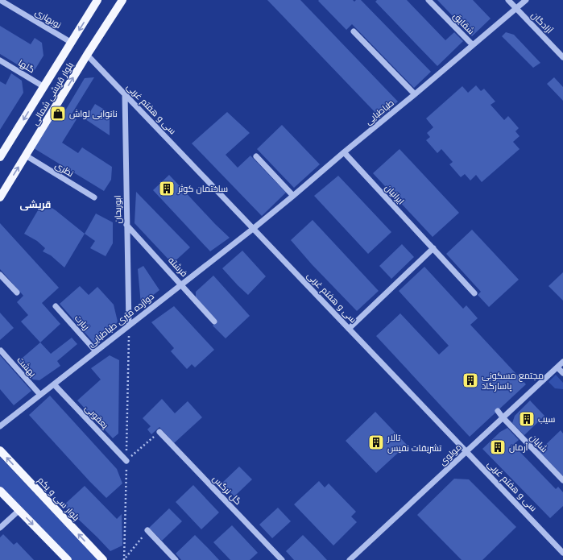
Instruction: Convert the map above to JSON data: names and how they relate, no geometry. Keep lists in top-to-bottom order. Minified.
{"streets":{"main road":["بلوار قریشی شمالی","بلوار سی و یکم"],"street":["نوبهاری","آزادگان","شقایق","گلها","سی و هفتم غربی","طباطبایی","نظری","ایرانیان","ابوریحان","فرشته","دوازده متری طباطبایی","زیارت","بهشت","یعقوبی","شایان","مولوی","گل نرگس"]},"crossings":[["نوبهاری","بلوار قریشی شمالی"],["آزادگان","طباطبایی"],["شقایق","طباطبایی"],["گلها","بلوار قریشی شمالی"],["بلوار قریشی شمالی","سی و هفتم غربی"],["بلوار قریشی شمالی","نظری"],["سی و هفتم غربی","طباطبایی"],["سی و هفتم غربی","ابوریحان"],["سی و هفتم غربی","دوازده متری طباطبایی"],["سی و هفتم غربی","مولوی"],["طباطبایی","ایرانیان"],["طباطبایی","دوازده متری طباطبایی"],["ابوریحان","فرشته"],["ابوریحان","دوازده متری طباطبایی"],["فرشته","دوازده متری طباطبایی"],["دوازده متری طباطبایی","زیارت"],["دوازده متری طباطبایی","بهشت"],["دوازده متری طباطبایی","یعقوبی"],["شایان","مولوی"]],"districts":["قریشی"],"places":{"shop":["نانوایی لواش"],"building":["ساختمان کوثر","مجتمع مسکونی پاسارگاد","سیب","تالار تشریفات نفیس","آرمان"]}}
